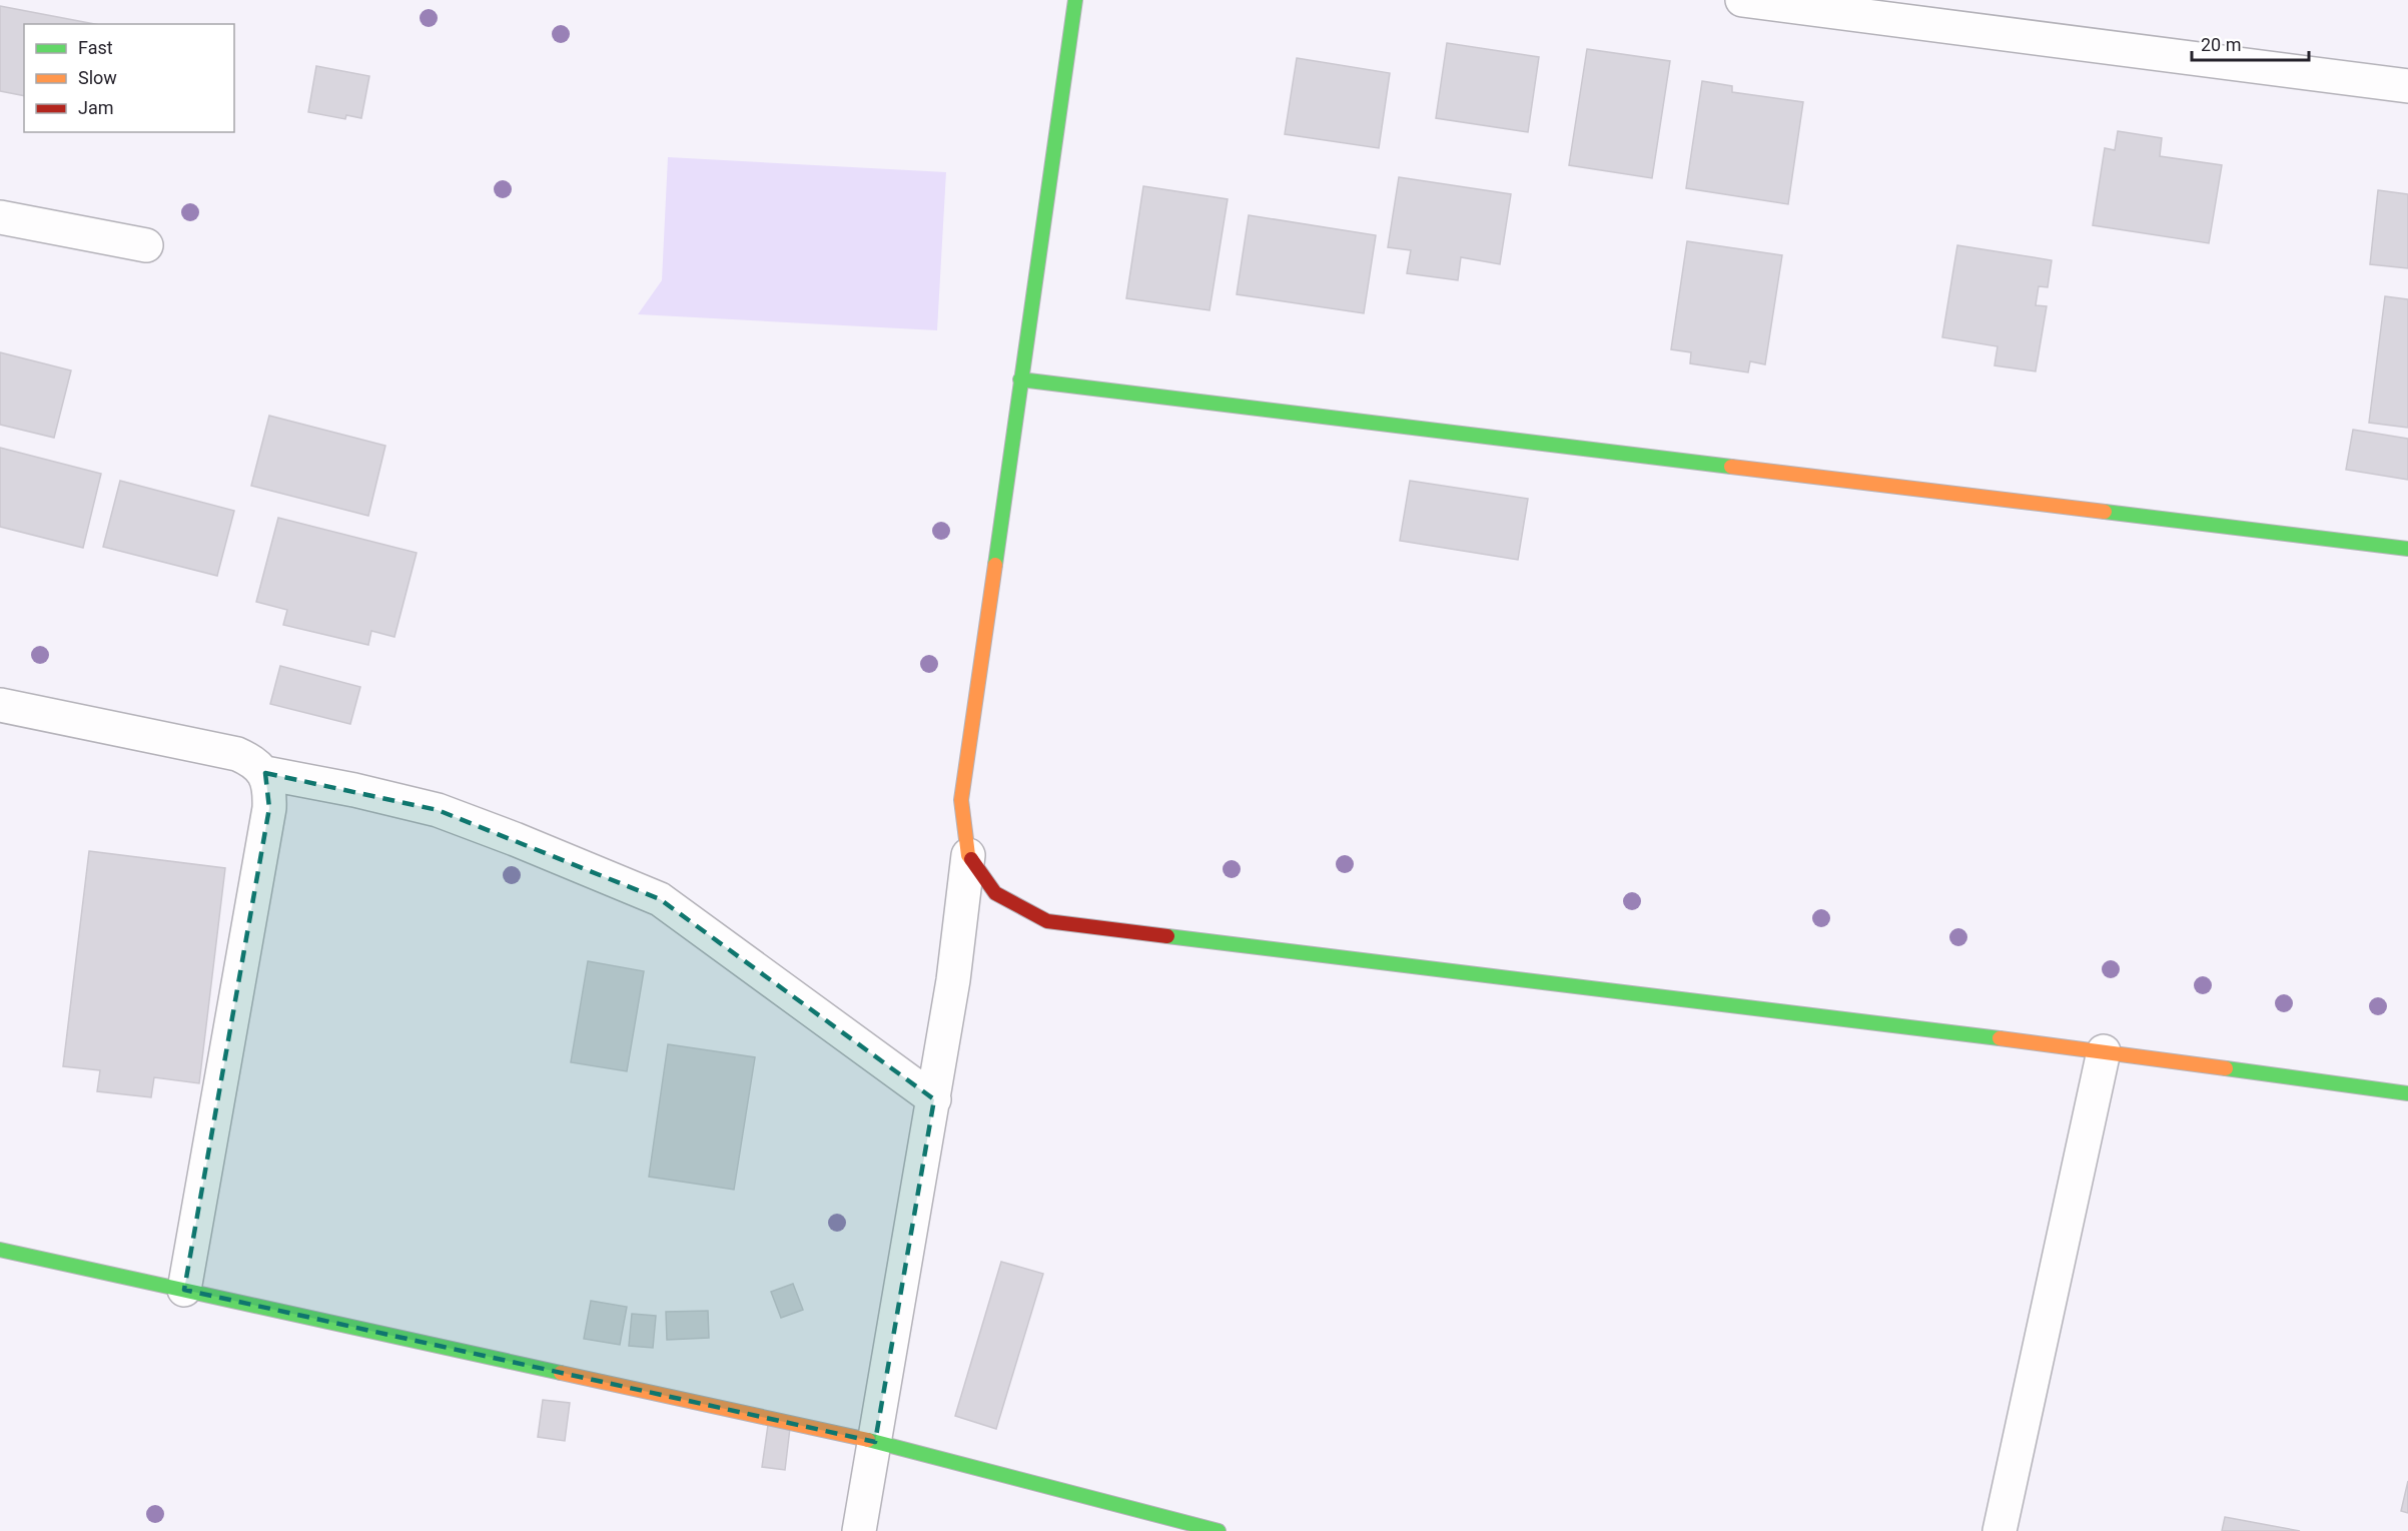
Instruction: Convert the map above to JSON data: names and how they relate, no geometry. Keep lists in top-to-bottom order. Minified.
{"legend":["Fast","Slow","Jam"],"scale_bar":"20 m"}
